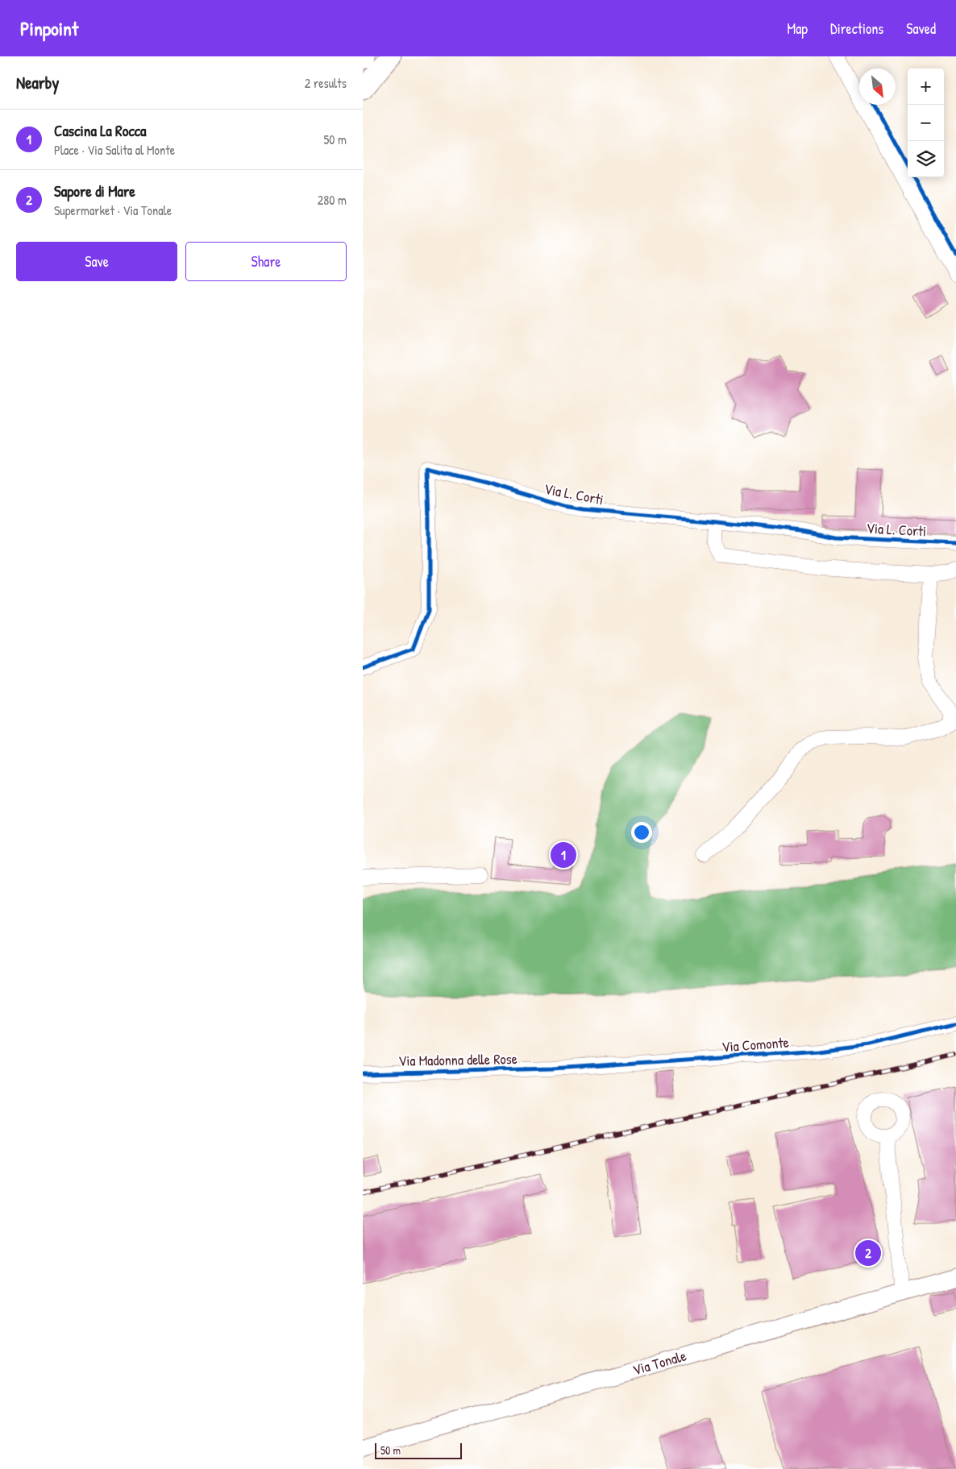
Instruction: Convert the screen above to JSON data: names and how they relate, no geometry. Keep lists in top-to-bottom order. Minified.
{"streets":{"main road":["Via Tonale"],"street":["Via L. Corti","Via Comonte","Via Madonna delle Rose"]},"crossings":[["Via Comonte","Via Madonna delle Rose"]],"scale_bar":"50 m","north":"bottom right","page":{"header":"Pinpoint","nav":["Map","Directions","Saved"],"heading":["Nearby","2 results"],"map_buttons":["+","−"],"list":[{"mark":"1","name":"Cascina La Rocca","note":"Place · Via Salita al Monte","value":"50 m"},{"mark":"2","name":"Sapore di Mare","note":"Supermarket · Via Tonale","value":"280 m"}],"buttons":["Save","Share"],"pins":["1","2"],"scale":"50 m"}}
